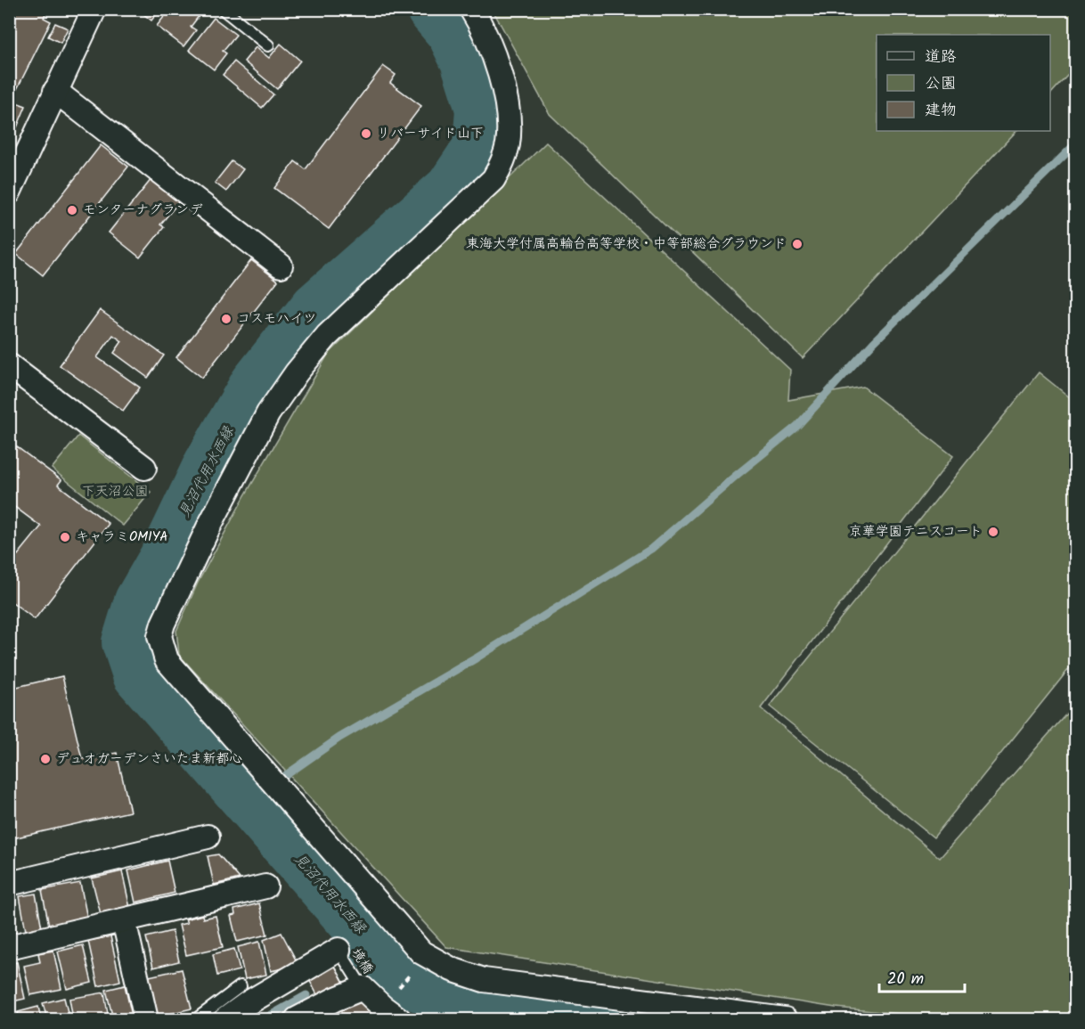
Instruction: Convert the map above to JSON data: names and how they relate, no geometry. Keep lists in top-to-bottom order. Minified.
{"streets":{"lane":["境橋"]},"water":["見沼代用水西縁"],"parks":["下天沼公園"],"places":["リバーサイド山下","モンターナグランデ","東海大学付属高輪台高等学校・中等部総合グラウンド","コスモハイツ","京華学園テニスコート","キャラミOMIYA","デュオガーデンさいたま新都心"],"legend":["道路","公園","建物"],"scale_bar":"20 m"}
